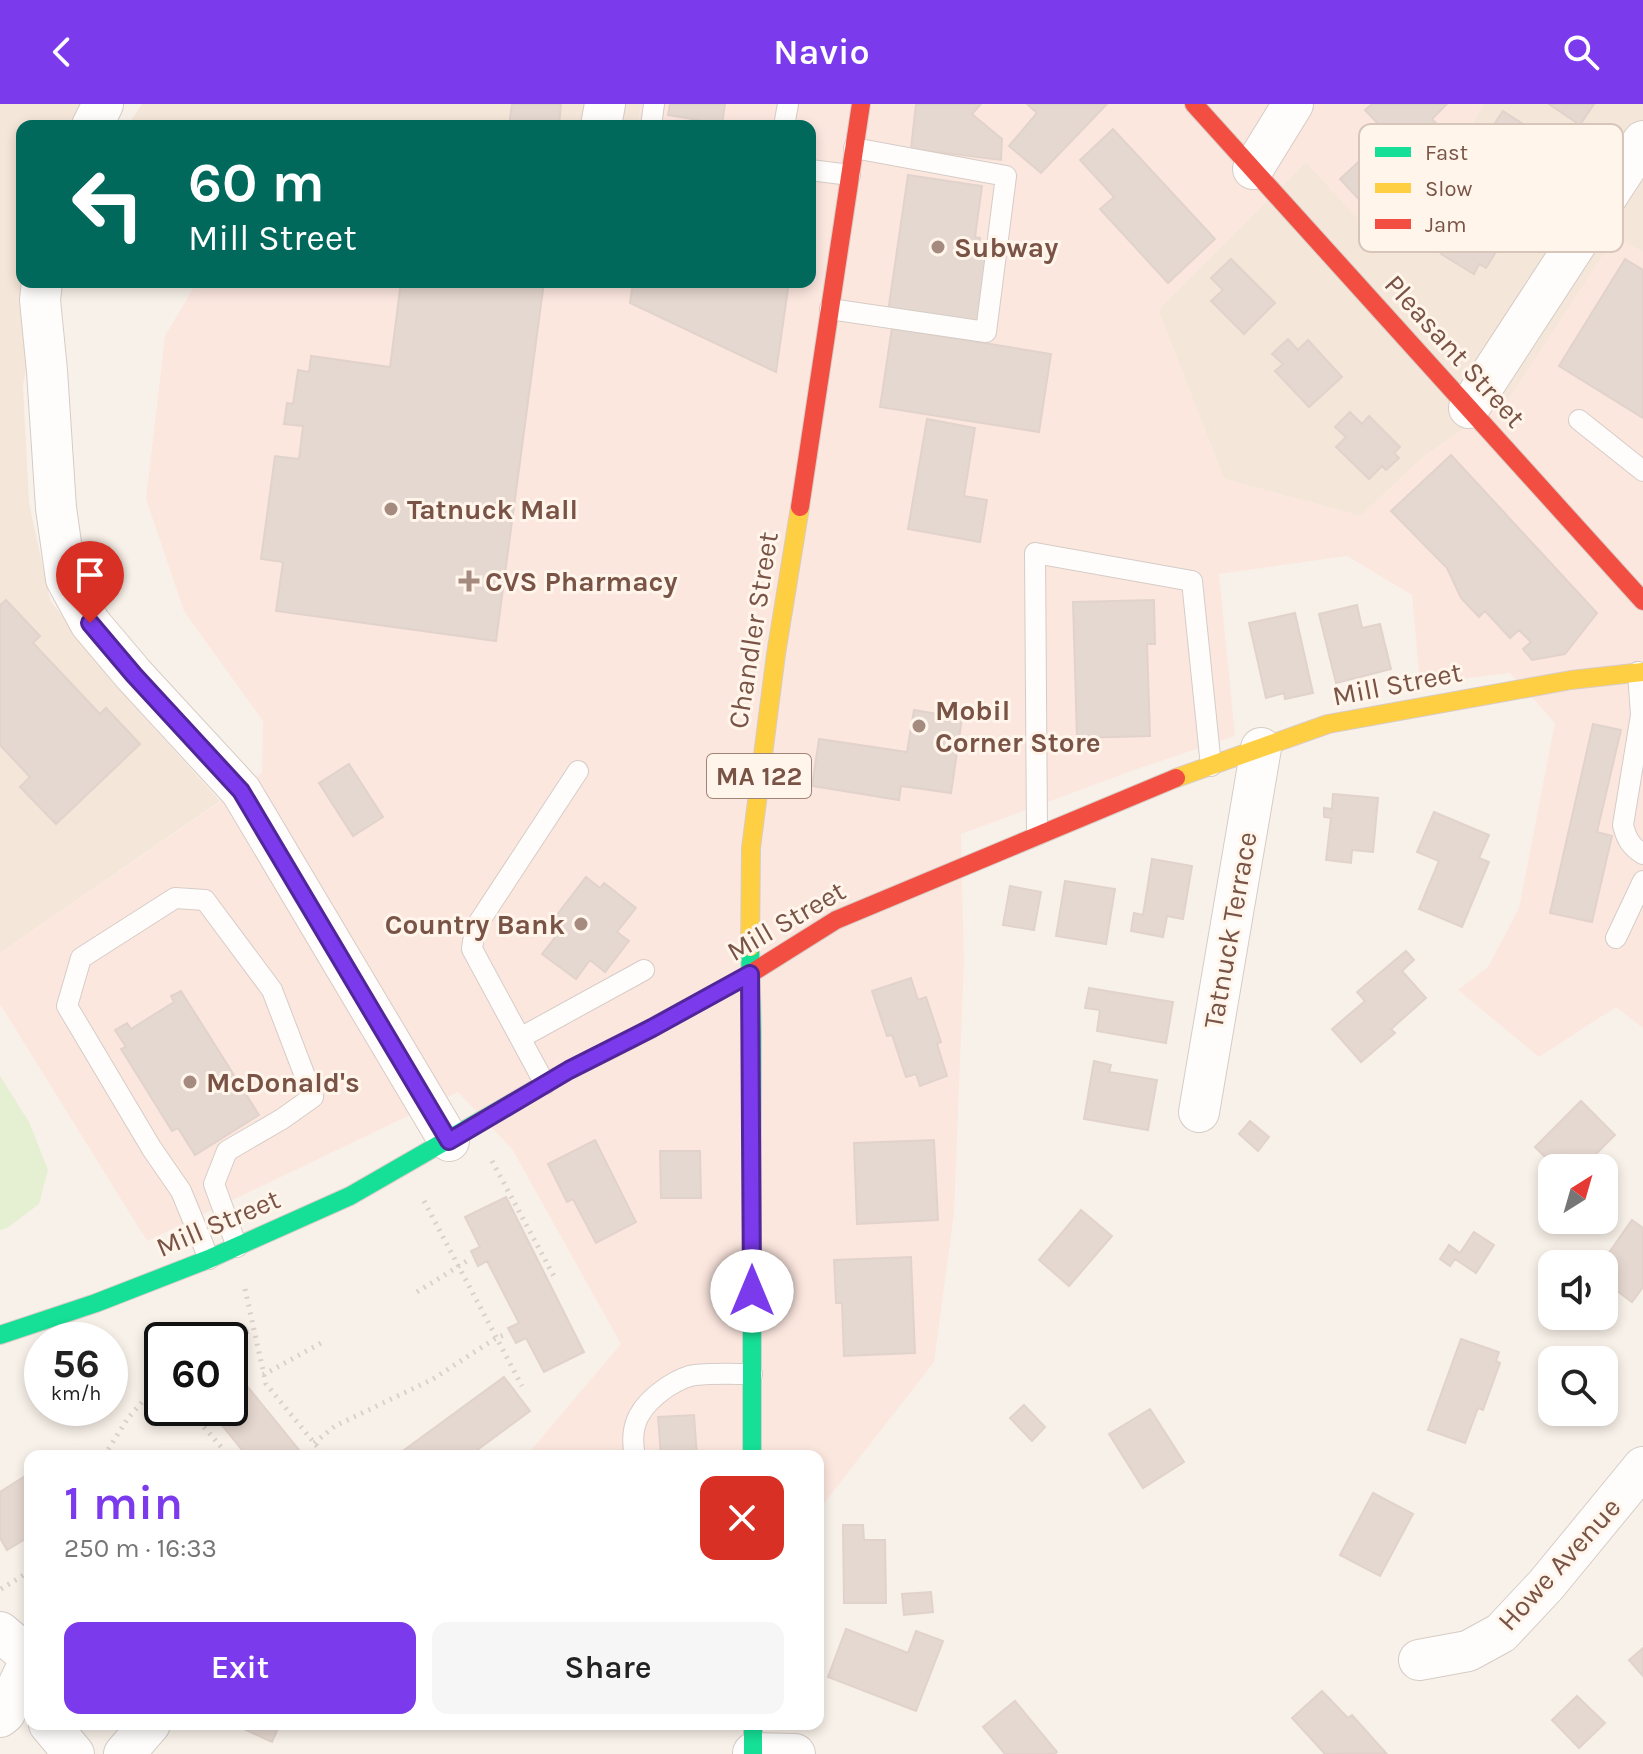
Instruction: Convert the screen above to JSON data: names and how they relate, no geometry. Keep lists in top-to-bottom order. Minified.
{"streets":{"main road":["Pleasant Street","Chandler Street","Mill Street","MA 122"],"street":["Tatnuck Terrace","Howe Avenue"]},"crossings":[["Chandler Street","Mill Street"],["Mill Street","Tatnuck Terrace"]],"places":{"other":["Subway","Tatnuck Mall","Mobil Corner Store","Country Bank","McDonald's"],"health":["CVS Pharmacy"]},"legend":["Fast","Slow","Jam"],"north":"top right","page":{"header":"Navio","turn":["60 m","Mill Street"],"speed":"56 km/h","limit":"60","heading":["1 min","250 m · 16:33"],"buttons":["Exit","Share"]}}
